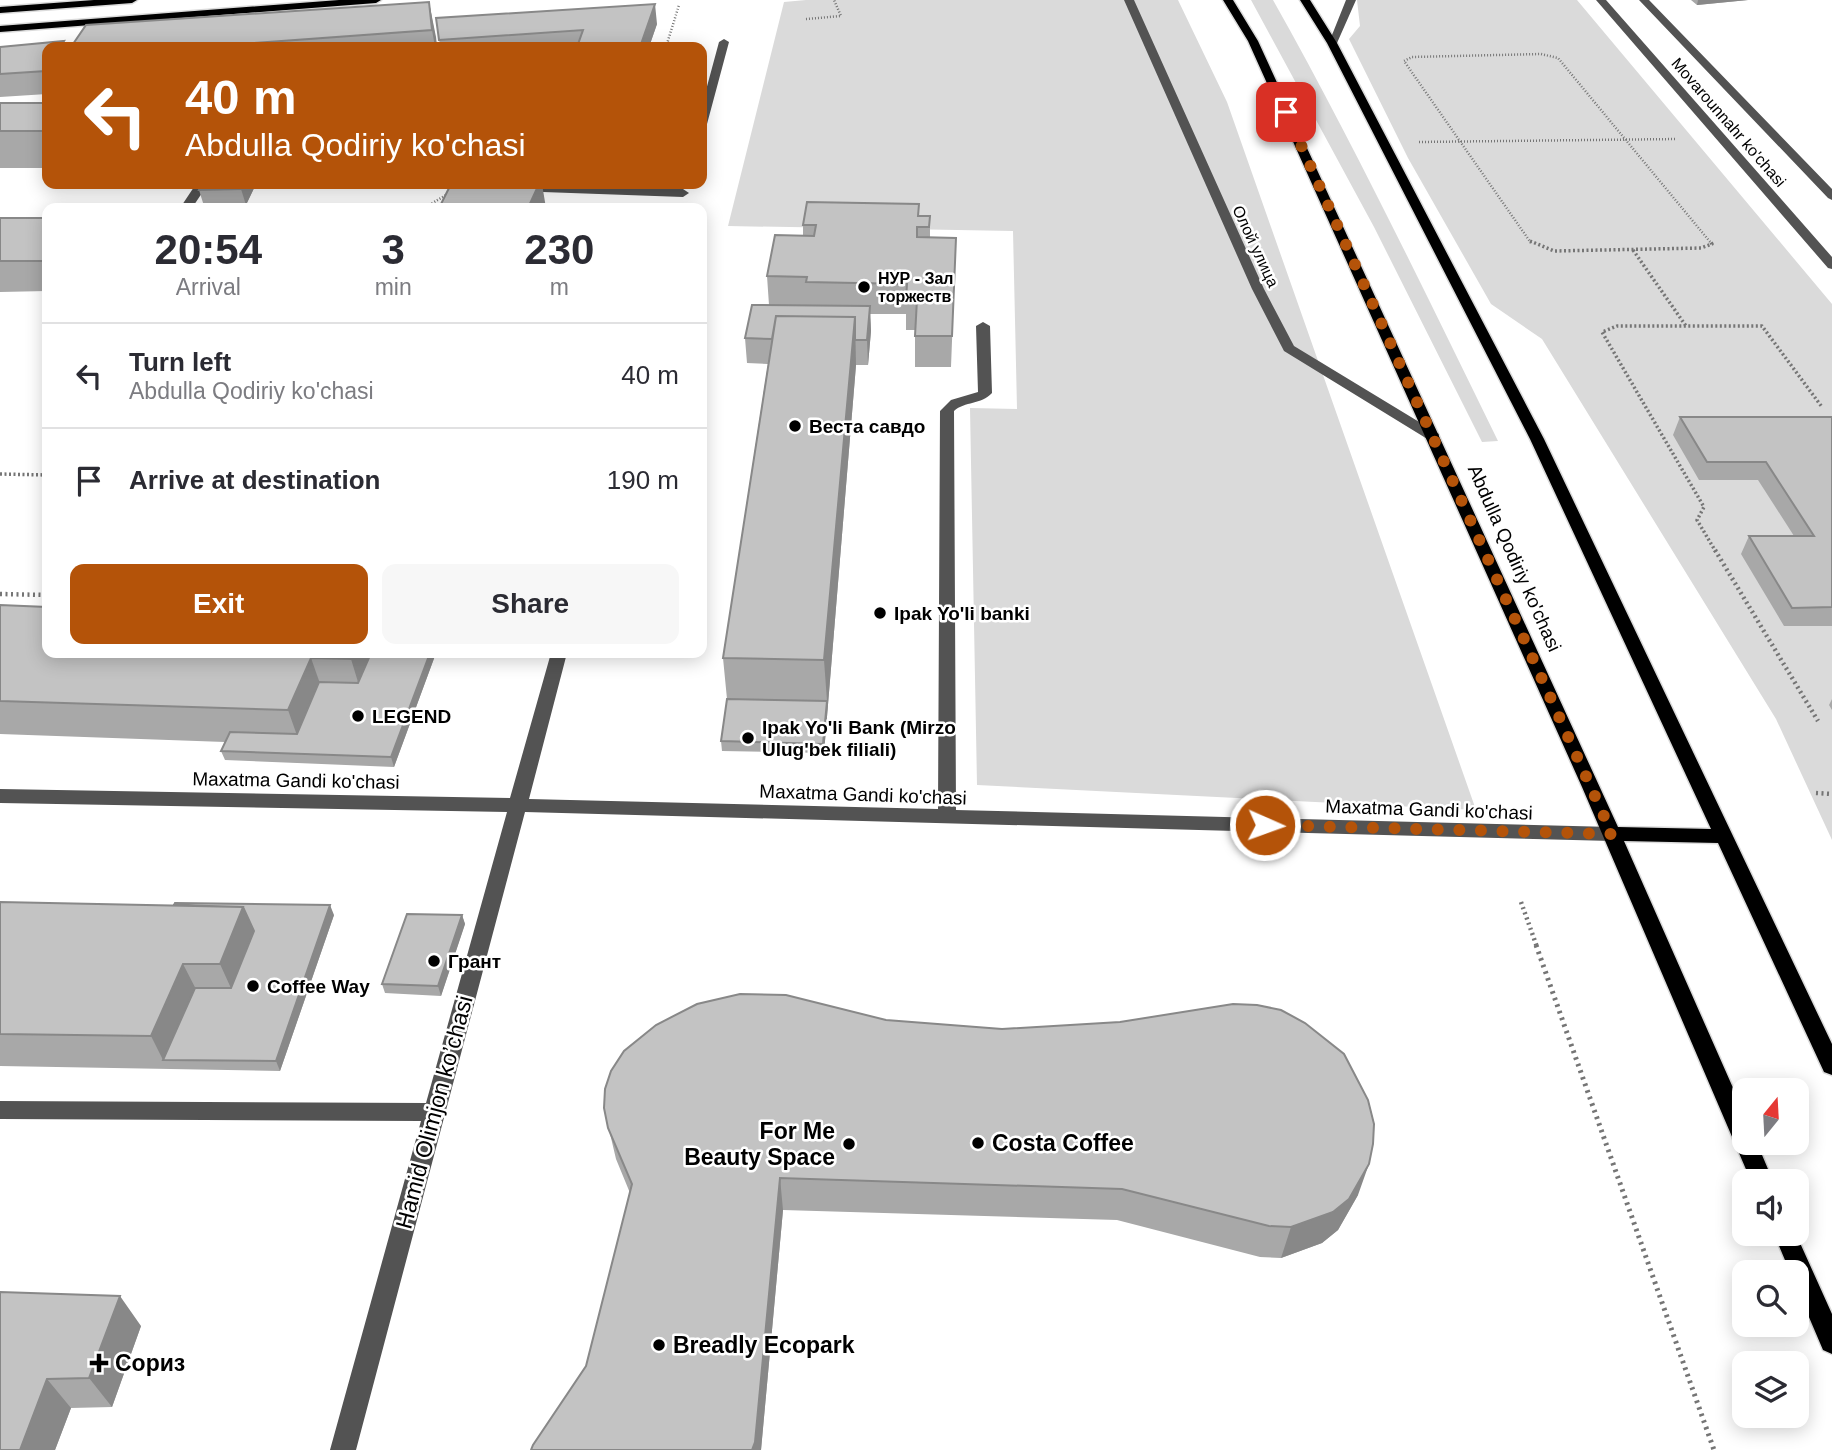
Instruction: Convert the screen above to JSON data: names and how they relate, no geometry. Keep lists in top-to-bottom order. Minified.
{"streets":{"main road":["Abdulla Qodiriy ko'chasi","Maxatma Gandi ko'chasi"],"street":["Movarounnahr ko'chasi","Олой улица","Hamid Olimjon ko’chasi"]},"crossings":[["Олой улица","Abdulla Qodiriy ko'chasi"],["Abdulla Qodiriy ko'chasi","Maxatma Gandi ko'chasi"],["Maxatma Gandi ko'chasi","Hamid Olimjon ko’chasi"]],"places":{"other":["НУР - Зал торжеств","Веста савдо","Ipak Yo'li banki","LEGEND","Ipak Yo'li Bank (Mirzo Ulug'bek filiali)","Грант","Coffee Way","Costa Coffee","For Me Beauty Space","Breadly Ecopark"],"health":["Сориз"]},"north":"top","page":{"turn":["40 m","Abdulla Qodiriy ko'chasi"],"eta":["20:54","Arrival","3","min","230","m"],"list":[{"name":"Turn left","note":"Abdulla Qodiriy ko'chasi","value":"40 m"},{"name":"Arrive at destination","value":"190 m"}],"buttons":["Exit","Share"]}}
